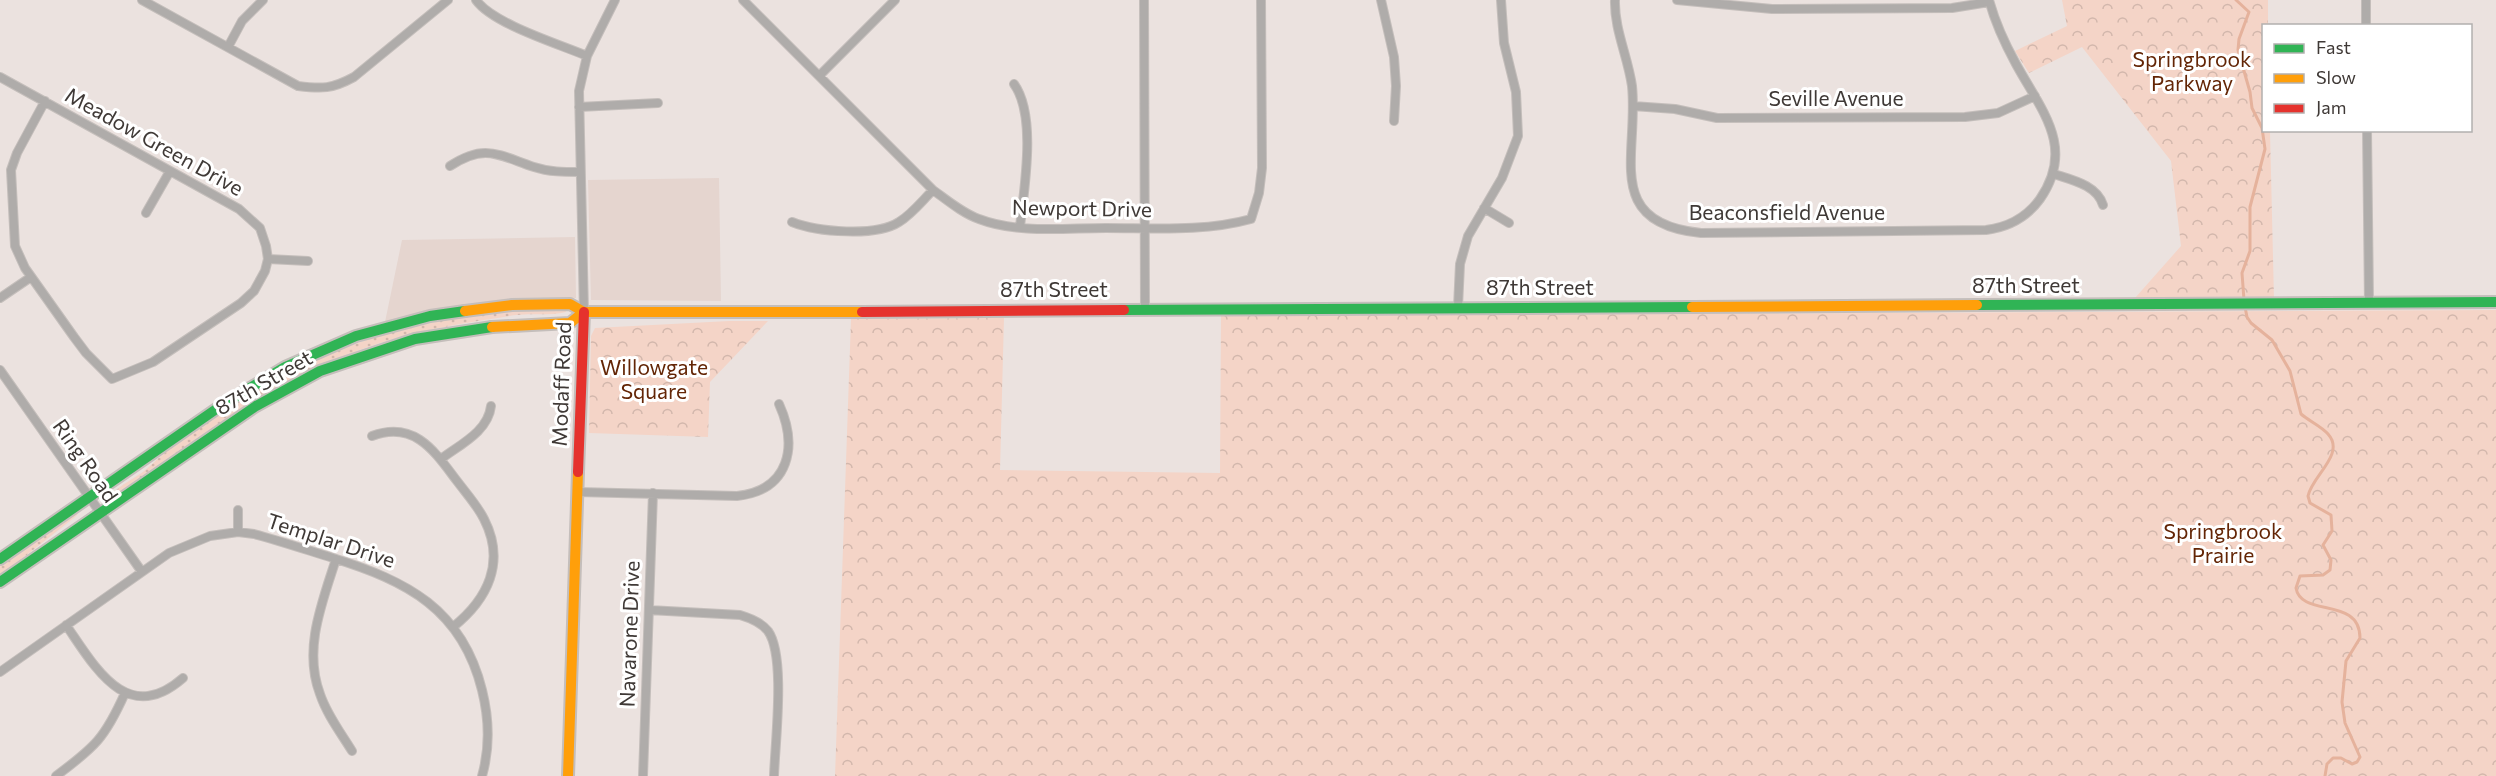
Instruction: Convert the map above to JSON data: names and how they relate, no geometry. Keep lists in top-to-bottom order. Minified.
{"streets":{"street":["Seville Avenue","Meadow Green Drive","Newport Drive","Beaconsfield Avenue","87th Street","Modaff Road","Ring Road","Templar Drive","Navarone Drive"]},"crossings":[["Seville Avenue","Beaconsfield Avenue"],["87th Street","Modaff Road"],["87th Street","Ring Road"],["Ring Road","Templar Drive"]],"parks":["Springbrook Parkway","Willowgate Square","Springbrook Prairie"],"legend":["Fast","Slow","Jam"]}
